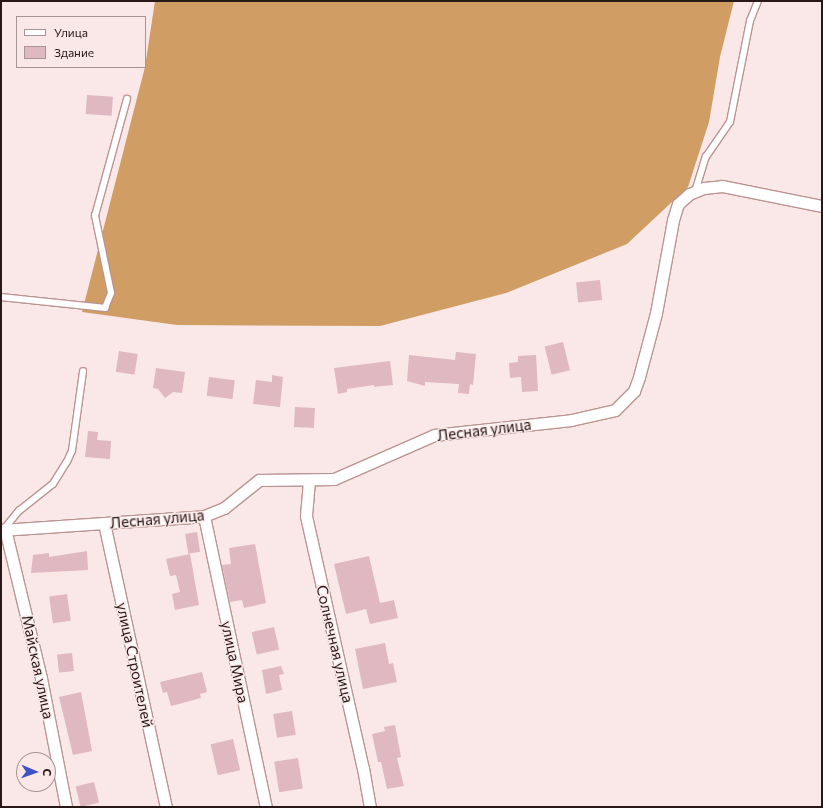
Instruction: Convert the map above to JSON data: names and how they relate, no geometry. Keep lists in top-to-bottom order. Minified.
{"streets":{"street":["Лесная улица","Солнечная улица","улица Мира","улица Строителей","Майская улица"]},"crossings":[["Лесная улица","Солнечная улица"],["Лесная улица","улица Мира"],["Лесная улица","улица Строителей"],["Лесная улица","Майская улица"]],"legend":["Улица","Здание"],"north":"right"}
